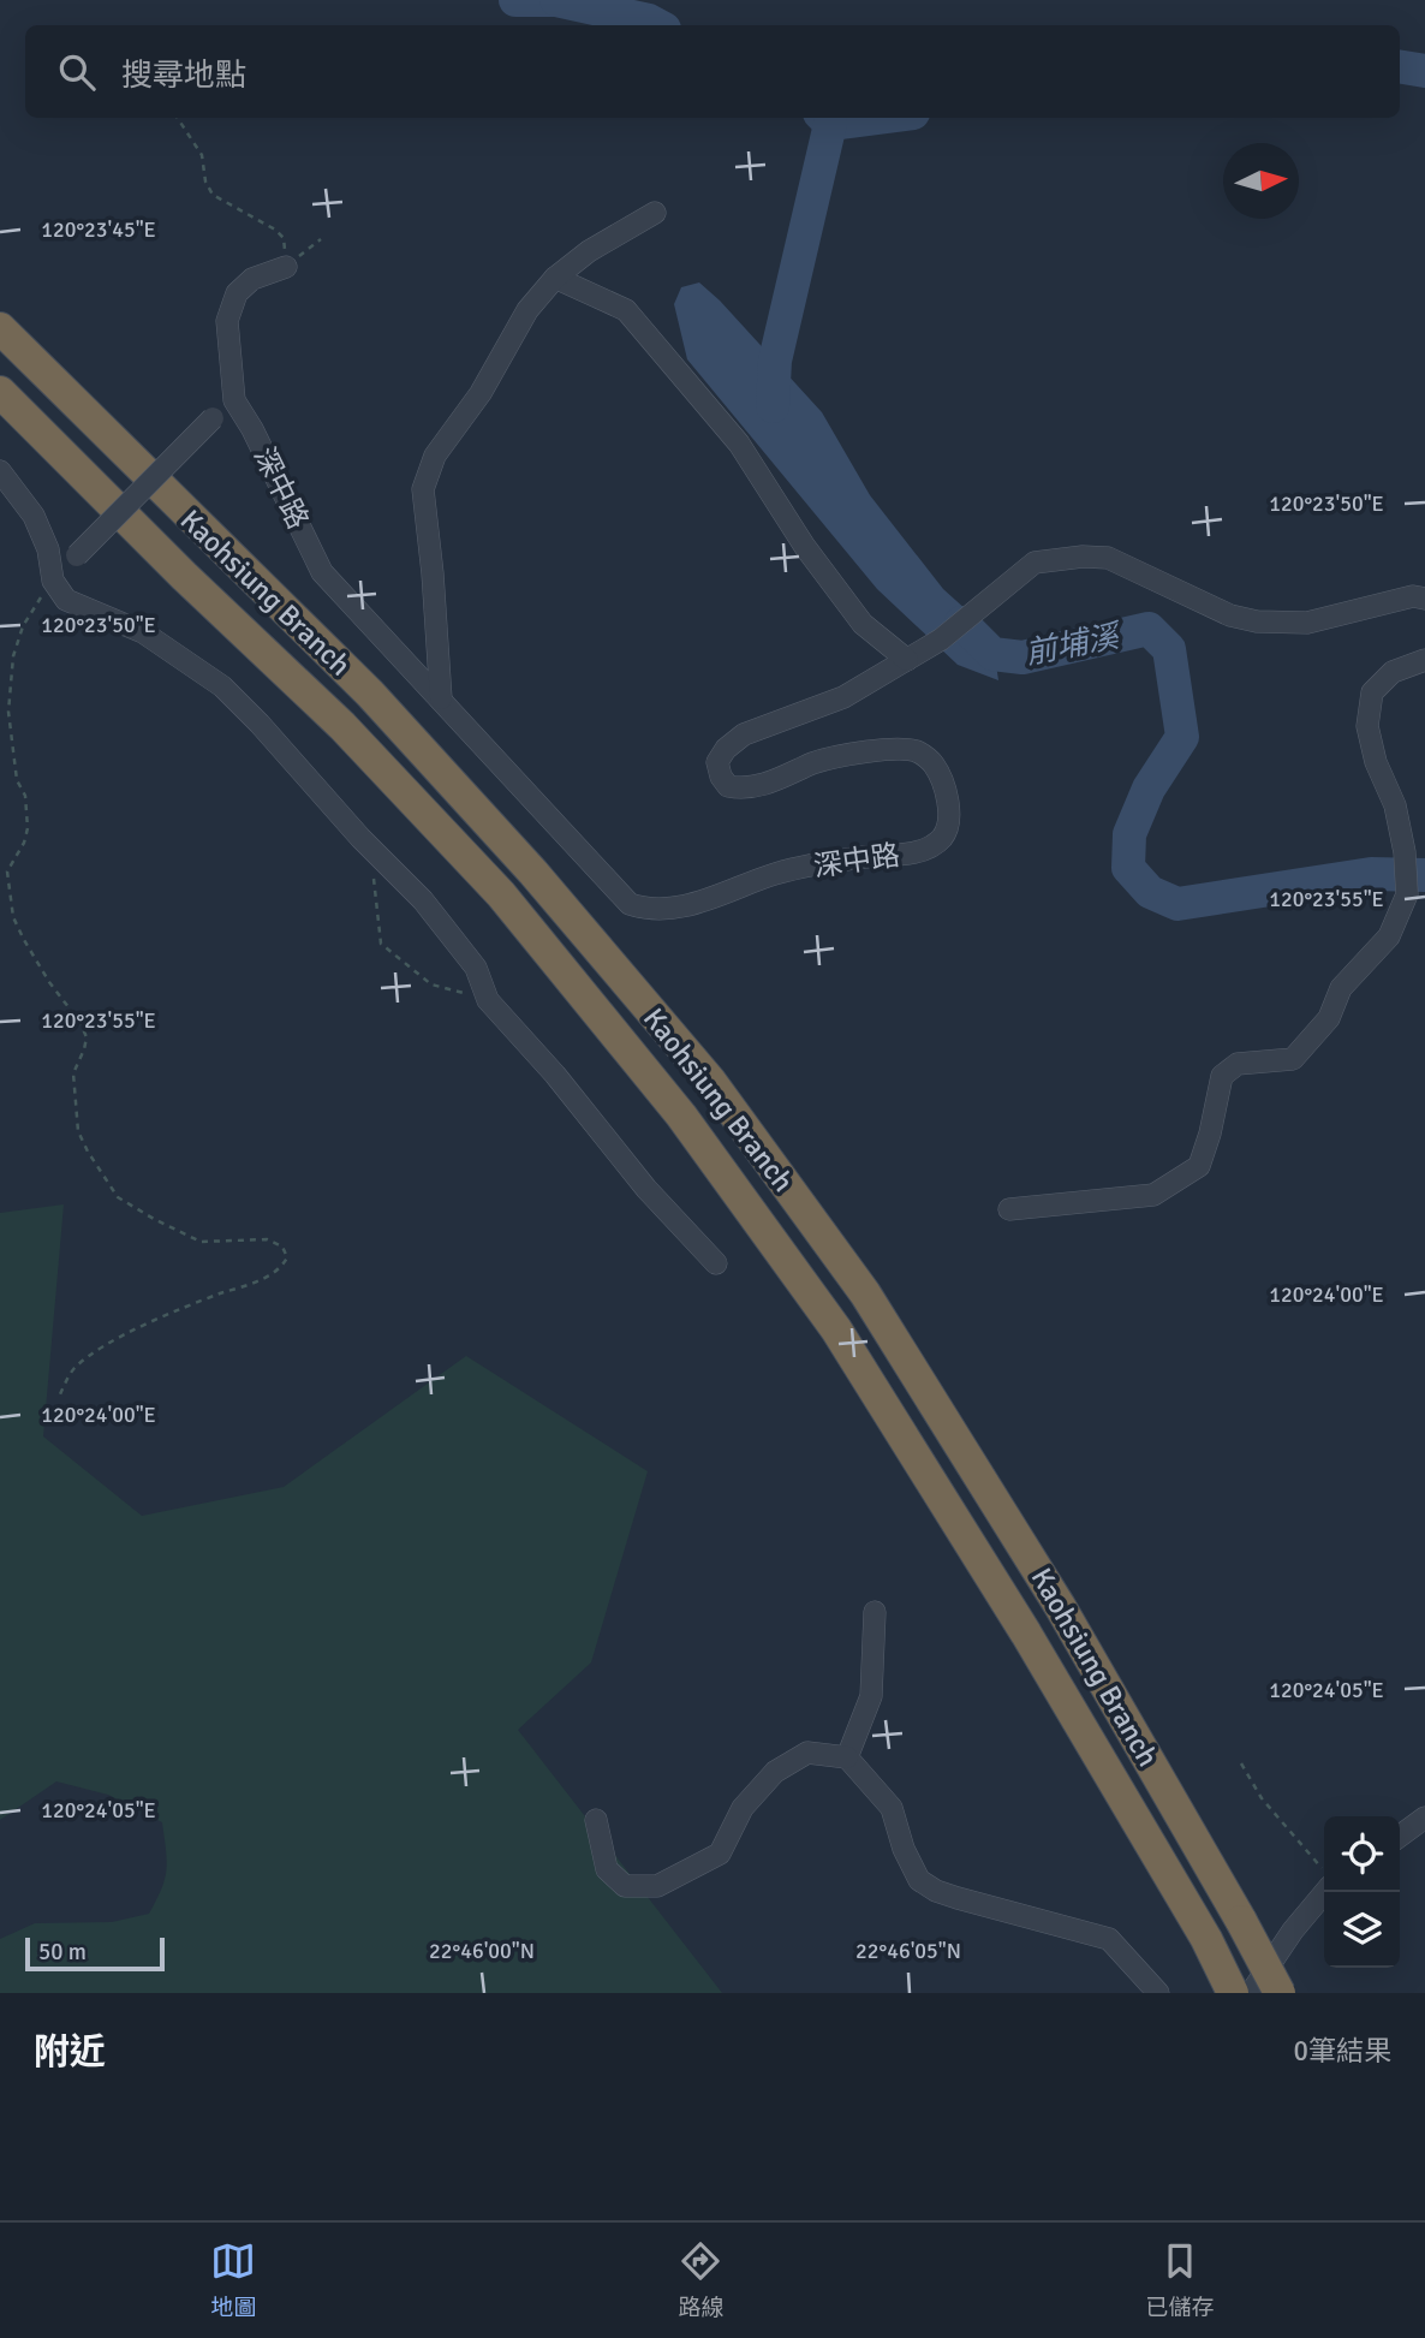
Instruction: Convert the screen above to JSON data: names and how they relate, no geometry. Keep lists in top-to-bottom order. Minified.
{"streets":{"highway":["Kaohsiung Branch"],"street":["深中路"]},"water":["前埔溪"],"scale_bar":"50 m","north":"right","page":{"search":"搜尋地點","scale":"50 m","heading":["附近","0筆結果"],"nav":["地圖","路線","已儲存"]},"coordinates":["120°23'45\"E","120°23'50\"E","120°23'55\"E","120°24'00\"E","120°24'05\"E","22°46'00\"N","22°46'05\"N"]}
